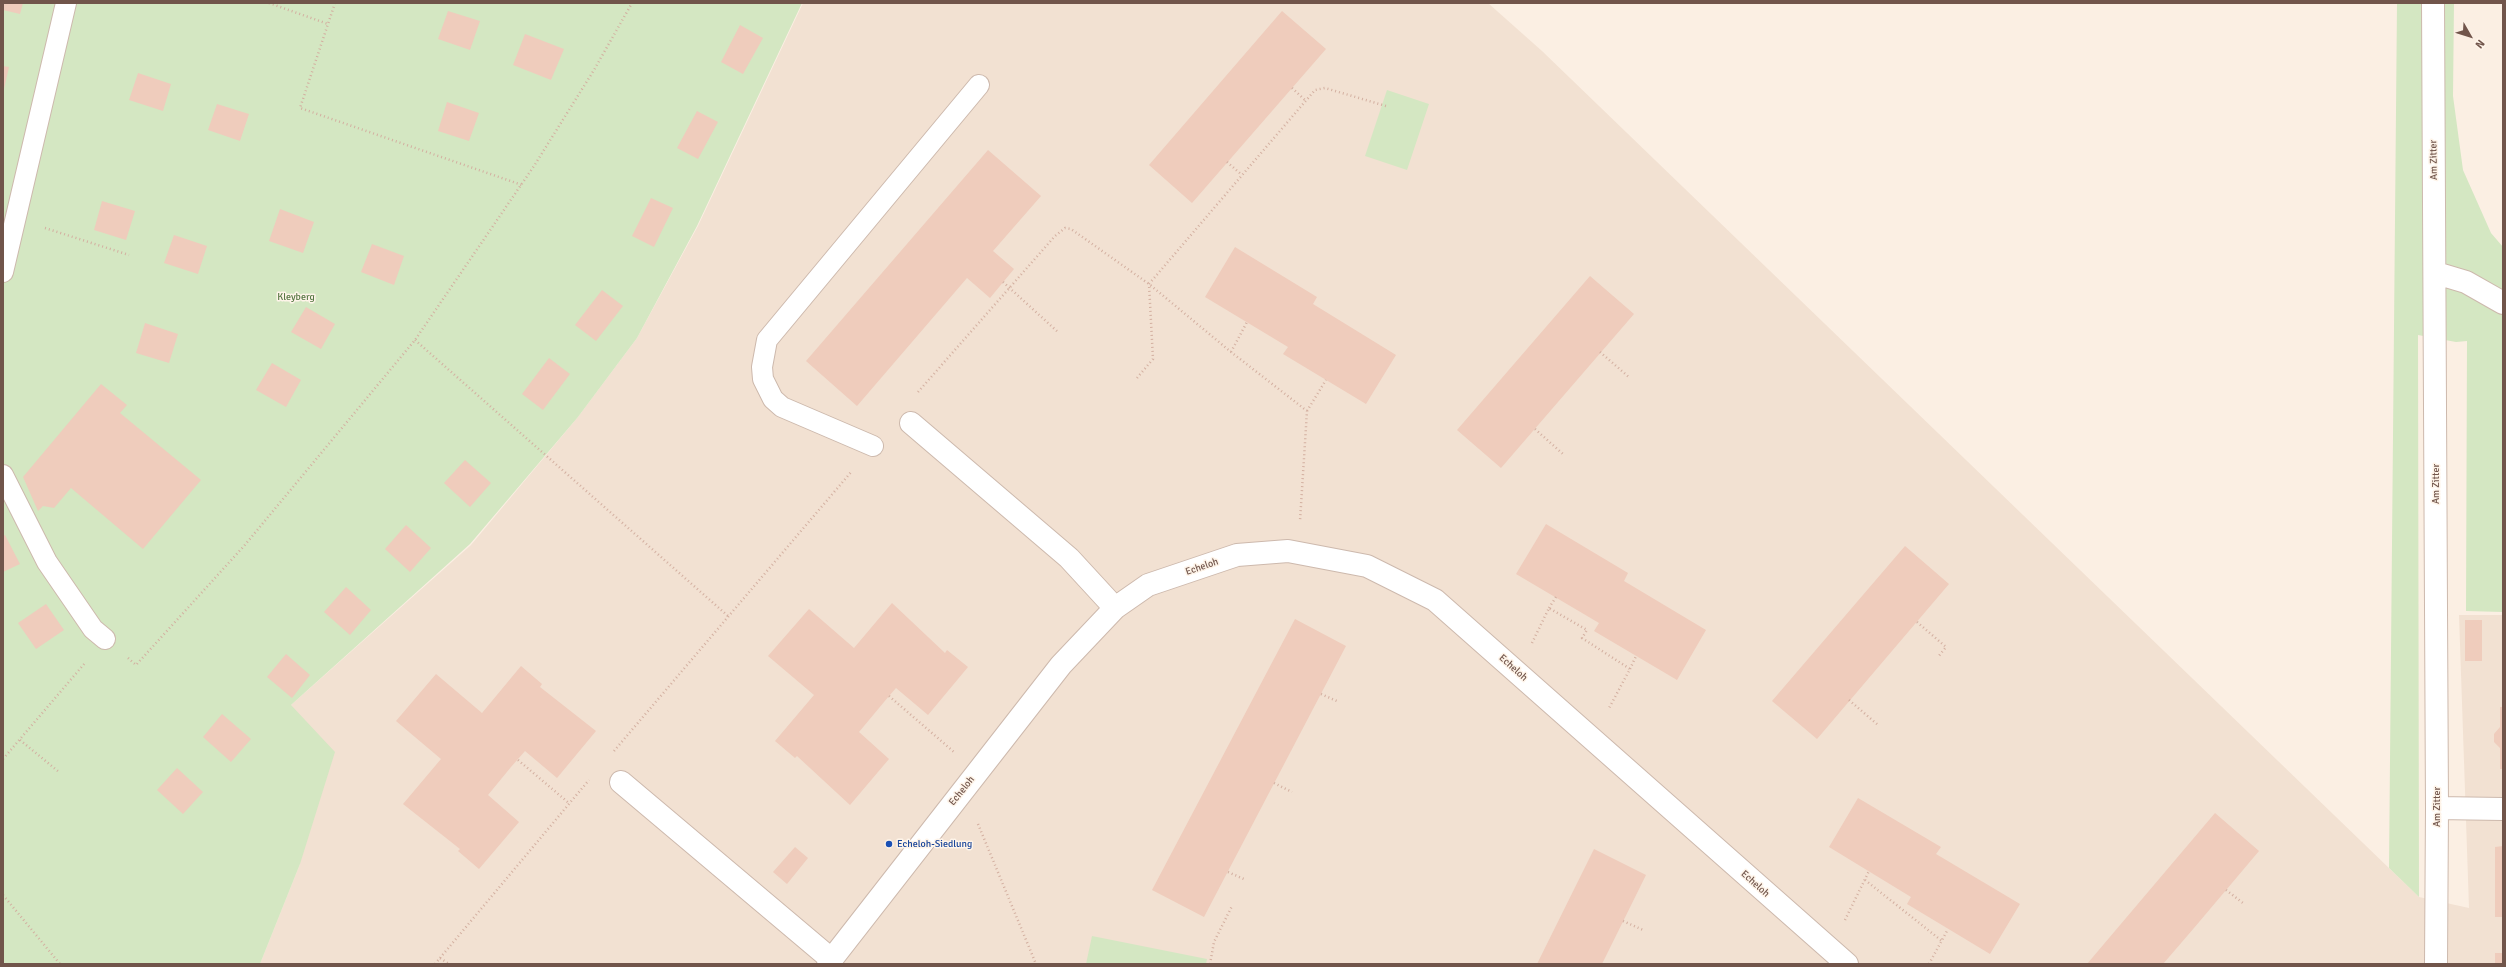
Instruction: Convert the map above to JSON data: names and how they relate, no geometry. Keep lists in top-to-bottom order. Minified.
{"streets":{"street":["Am Zitter","Echeloh"]},"parks":["Kleyberg"],"places":["Echeloh-Siedlung"],"north":"bottom right"}
